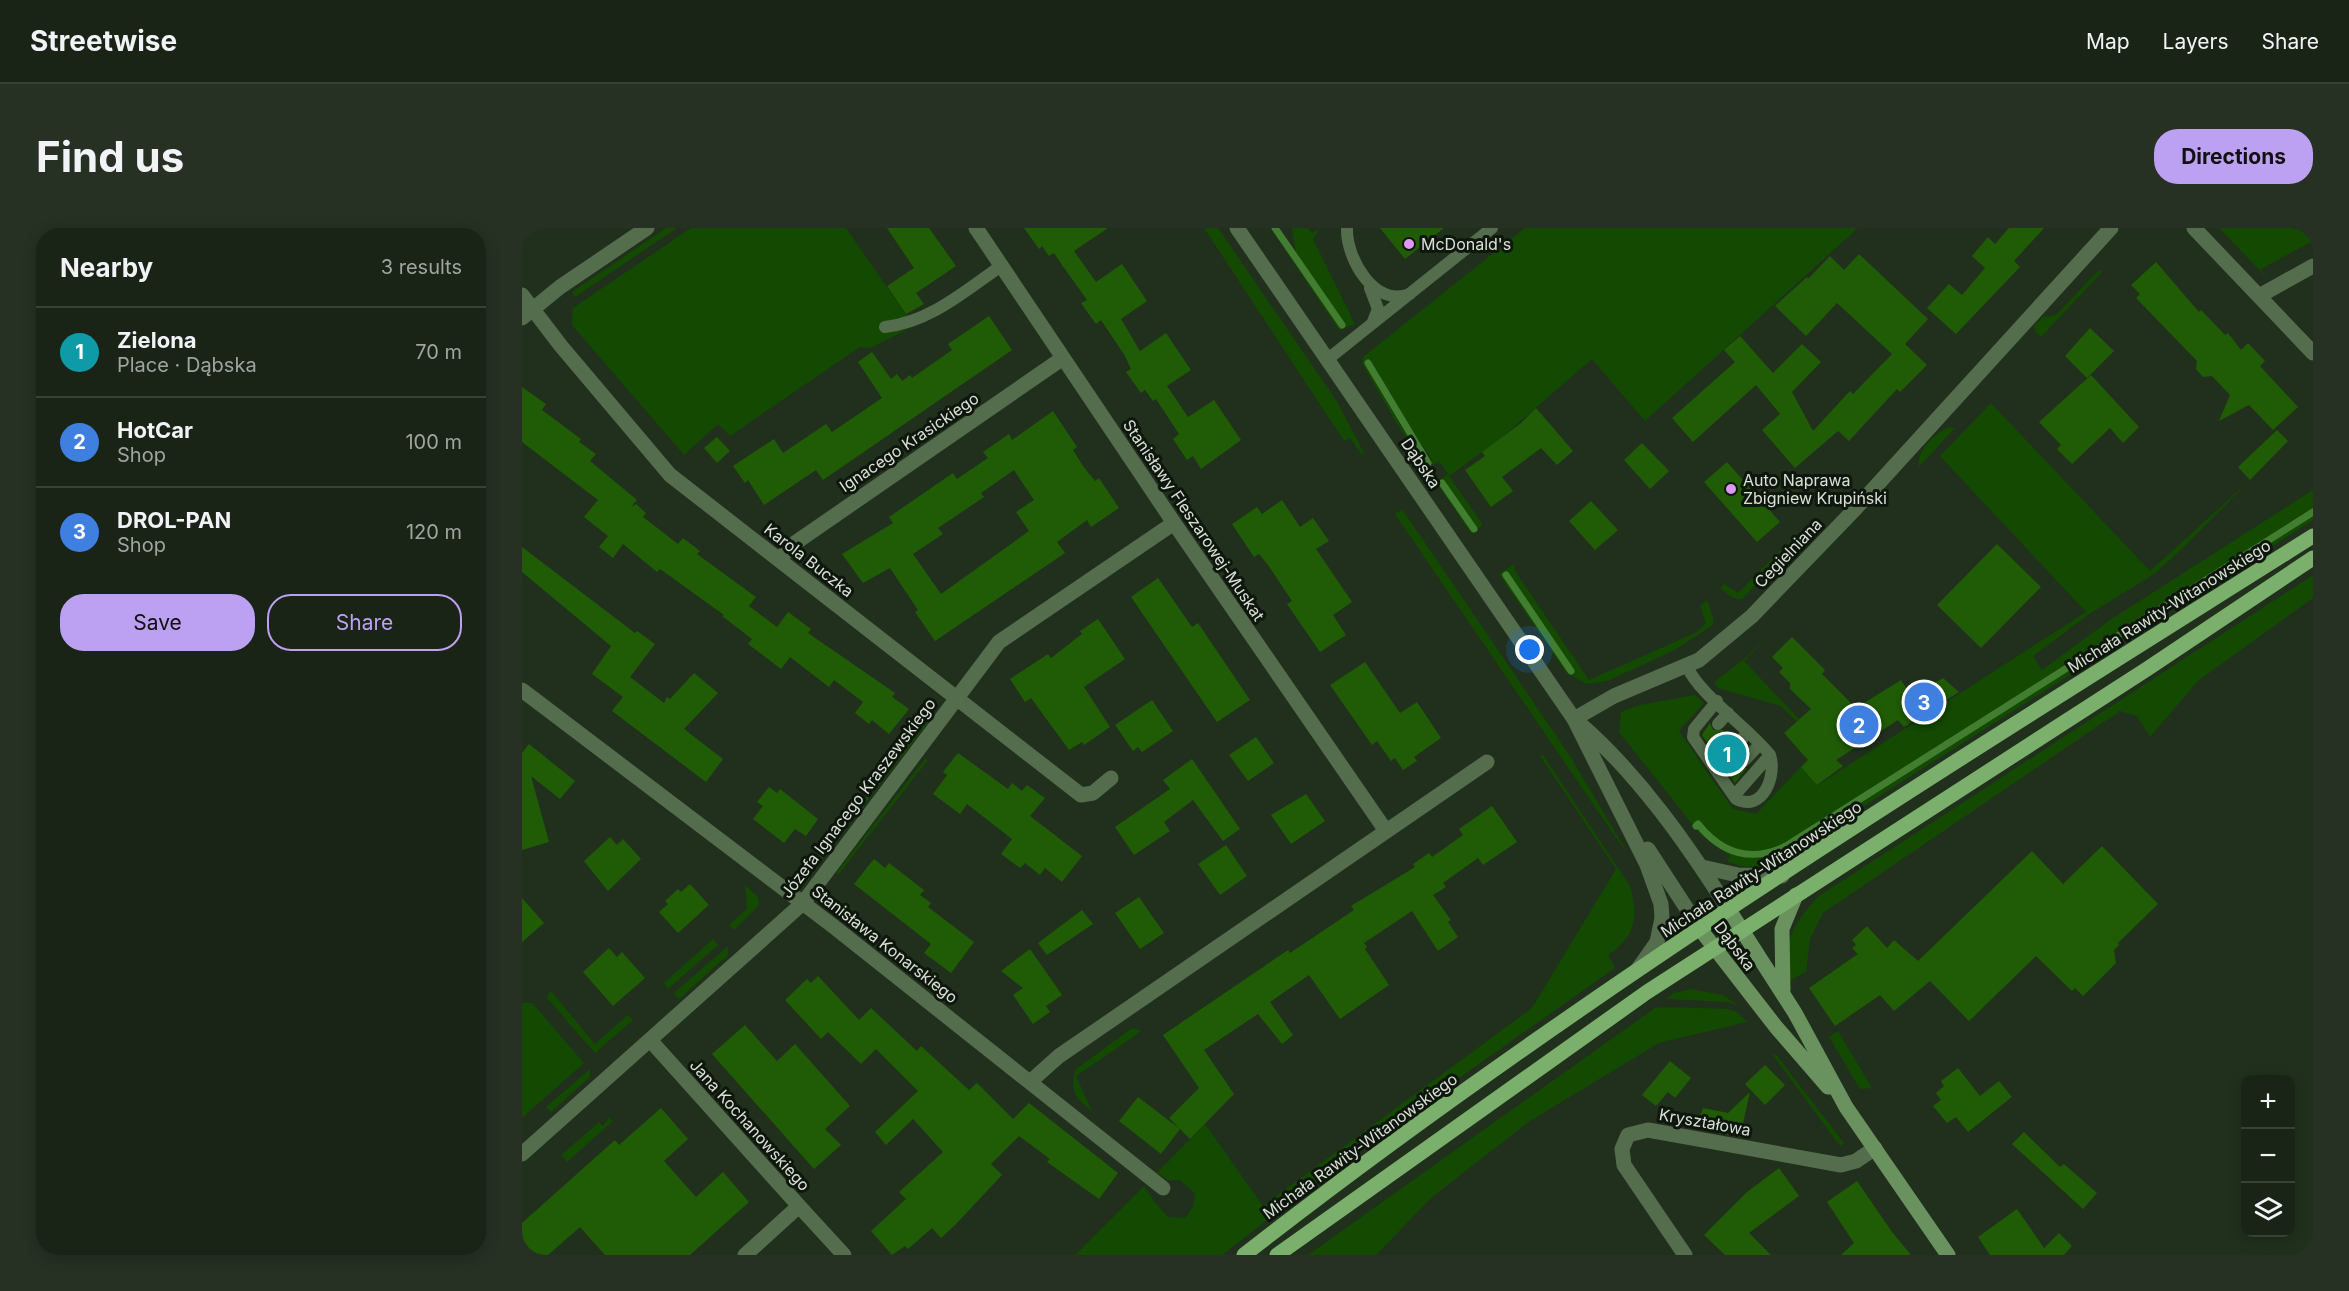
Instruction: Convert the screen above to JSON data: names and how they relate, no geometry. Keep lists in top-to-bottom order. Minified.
{"streets":{"main road":["Dąbska","Michała Rawity-Witanowskiego"],"street":["Ignacego Krasickiego","Stanisławy Fleszarowej-Muskat","Cegielniana","Karola Buczka","Józefa Ignacego Kraszewskiego","Stanisława Konarskiego","Kryształowa","Jana Kochanowskiego"]},"crossings":[["Ignacego Krasickiego","Stanisławy Fleszarowej-Muskat"],["Ignacego Krasickiego","Karola Buczka"],["Dąbska","Cegielniana"],["Dąbska","Michała Rawity-Witanowskiego"],["Dąbska","Kryształowa"],["Stanisławy Fleszarowej-Muskat","Józefa Ignacego Kraszewskiego"],["Karola Buczka","Józefa Ignacego Kraszewskiego"],["Józefa Ignacego Kraszewskiego","Stanisława Konarskiego"],["Józefa Ignacego Kraszewskiego","Jana Kochanowskiego"]],"places":["McDonald's","Auto Naprawa Zbigniew Krupiński"],"page":{"header":"Streetwise","nav":["Map","Layers","Share"],"buttons":["Directions",["Save","Share"]],"title":"Find us","heading":["Nearby","3 results"],"list":[{"mark":"1","name":"Zielona","note":"Place · Dąbska","value":"70 m"},{"mark":"2","name":"HotCar","note":"Shop","value":"100 m"},{"mark":"3","name":"DROL-PAN","note":"Shop","value":"120 m"}],"pins":["3","2","1"],"map_buttons":["+","−"]}}
